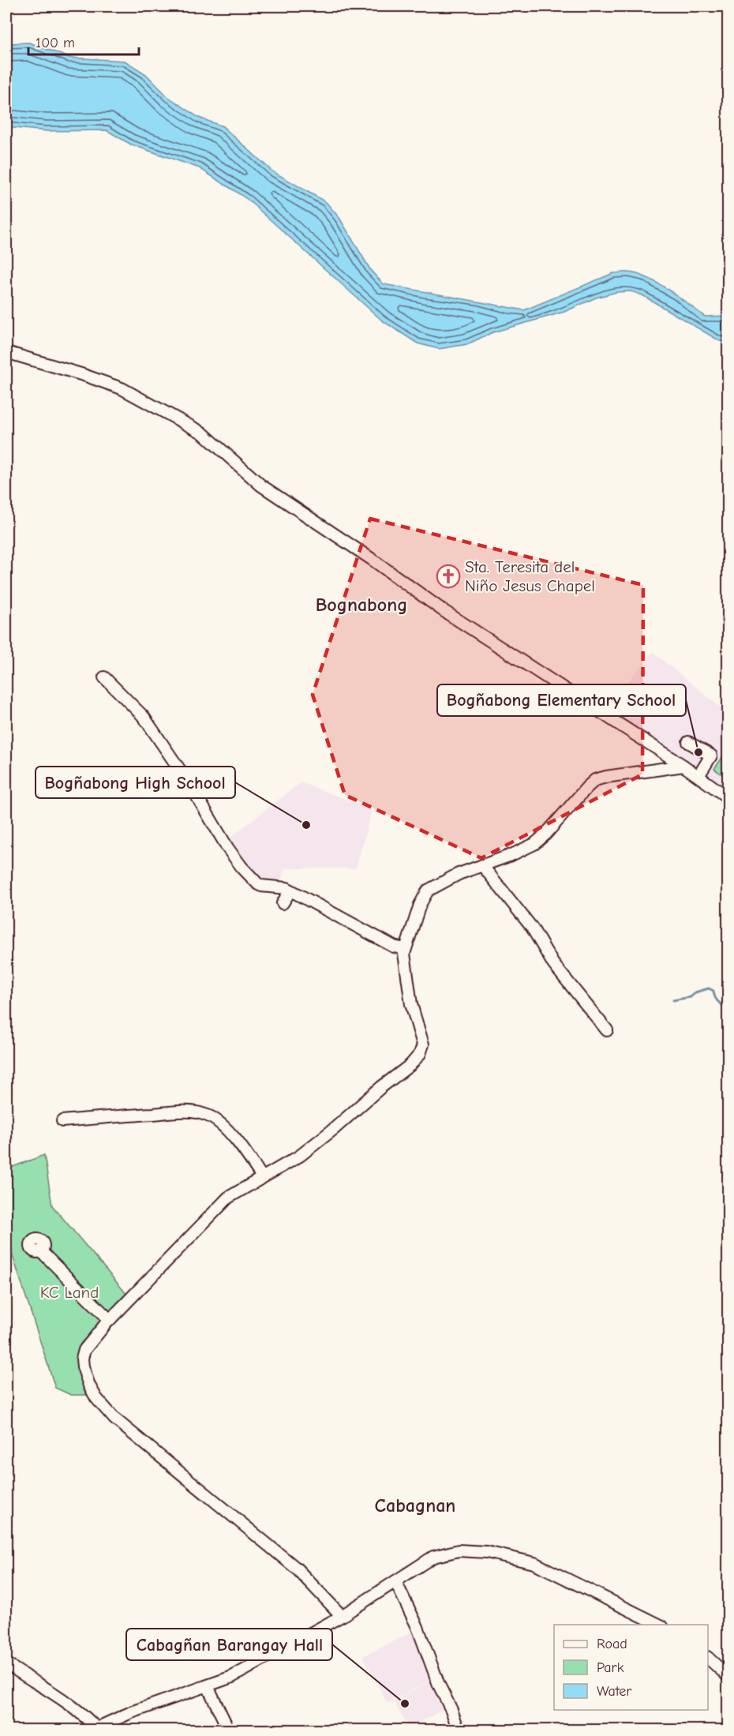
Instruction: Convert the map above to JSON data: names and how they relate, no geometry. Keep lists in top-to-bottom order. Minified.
{"districts":["Bognabong","Cabagnan"],"parks":["KC Land"],"places":{"church":["Sta. Teresita del Niño Jesus Chapel"],"other":["Bogñabong Elementary School","Bogñabong High School","Cabagñan Barangay Hall"]},"legend":["Road","Park","Water"],"scale_bar":"100 m"}
